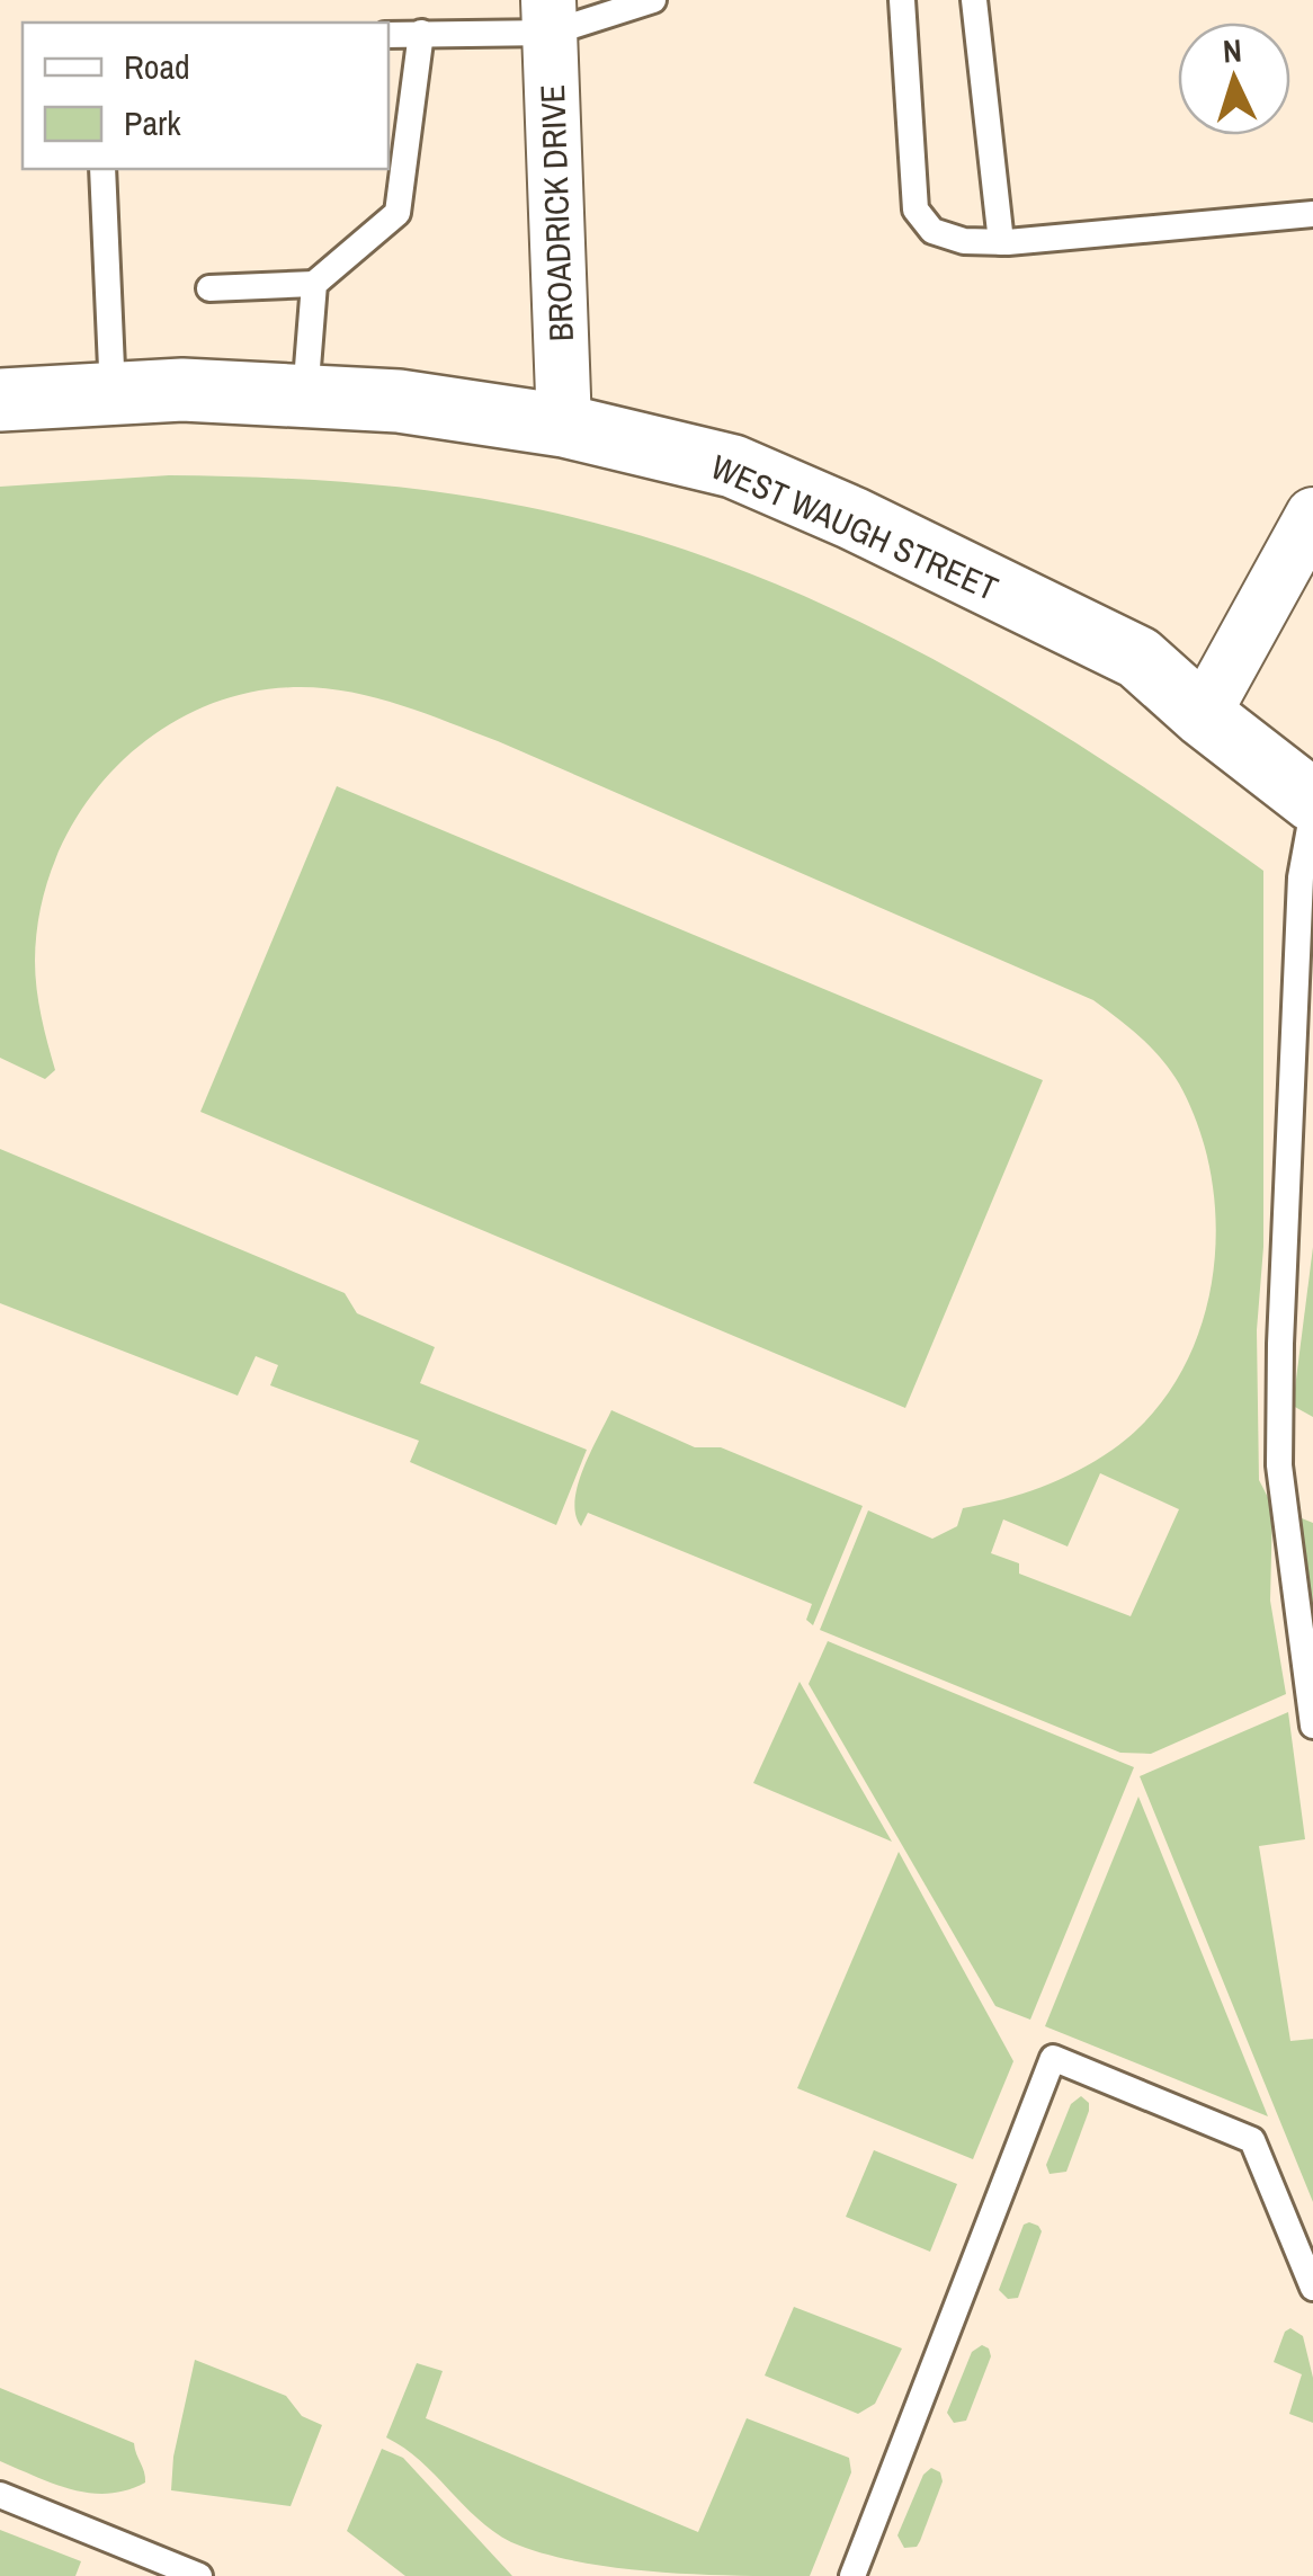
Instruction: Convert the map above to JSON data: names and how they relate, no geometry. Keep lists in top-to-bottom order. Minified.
{"streets":{"street":["BROADRICK DRIVE","WEST WAUGH STREET"]},"crossings":[["BROADRICK DRIVE","WEST WAUGH STREET"]],"legend":["Road","Park"],"north":"top"}
